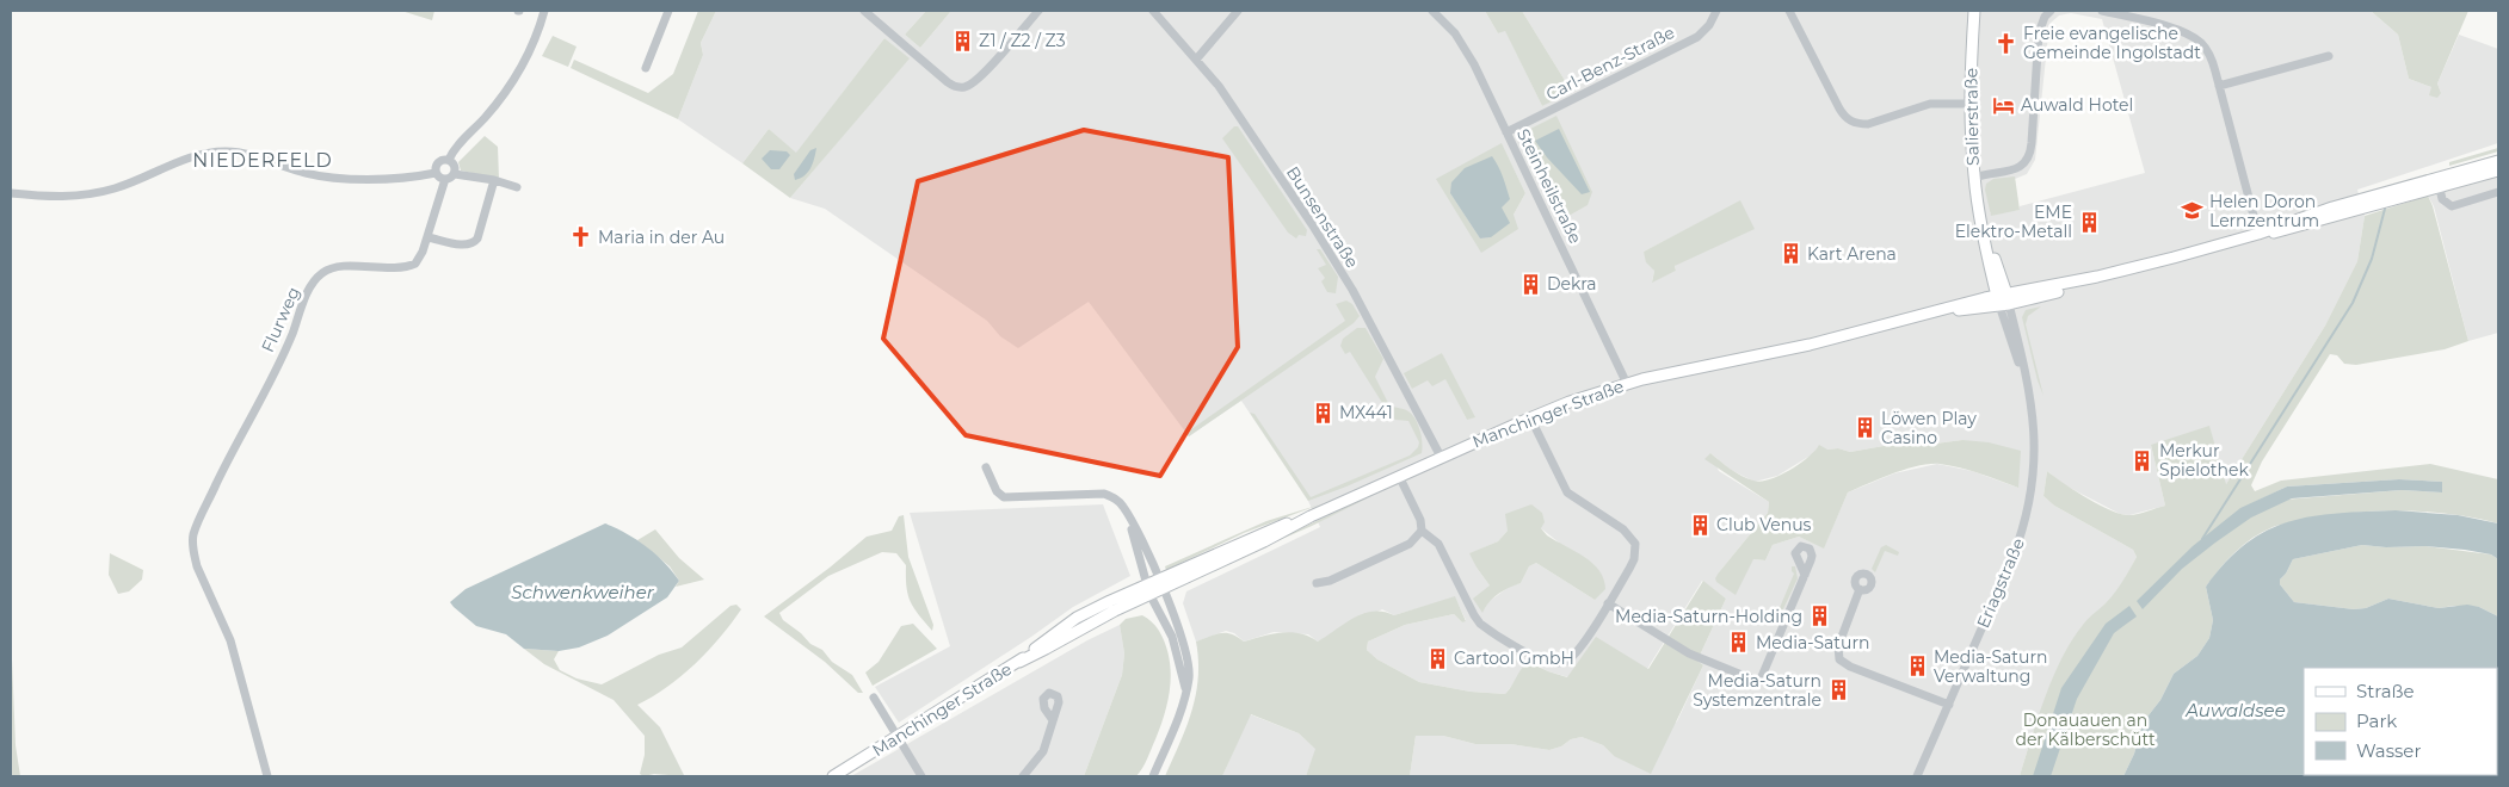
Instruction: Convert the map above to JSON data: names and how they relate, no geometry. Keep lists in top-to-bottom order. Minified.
{"streets":{"main road":["Salierstraße","Manchinger Straße"],"street":["Carl-Benz-Straße","Steinheilstraße","Bunsenstraße","Flurweg","Eriagstraße"]},"crossings":[["Carl-Benz-Straße","Steinheilstraße"],["Salierstraße","Manchinger Straße"],["Salierstraße","Eriagstraße"],["Steinheilstraße","Manchinger Straße"],["Bunsenstraße","Manchinger Straße"],["Manchinger Straße","Eriagstraße"]],"districts":["NIEDERFELD"],"water":["Schwenkweiher","Auwaldsee"],"parks":["Donauauen an der Kälberschütt"],"places":{"building":["Z1 / Z2 / Z3","EME Elektro-Metall","Kart Arena","Dekra","MX441","Löwen Play Casino","Merkur Spielothek","Club Venus","Media-Saturn-Holding","Media-Saturn","Cartool GmbH","Media-Saturn Verwaltung","Media-Saturn Systemzentrale"],"church":["Freie evangelische Gemeinde Ingolstadt","Maria in der Au"],"hotel":["Auwald Hotel"],"school or university":["Helen Doron Lernzentrum"]},"legend":["Straße","Park","Wasser"]}
